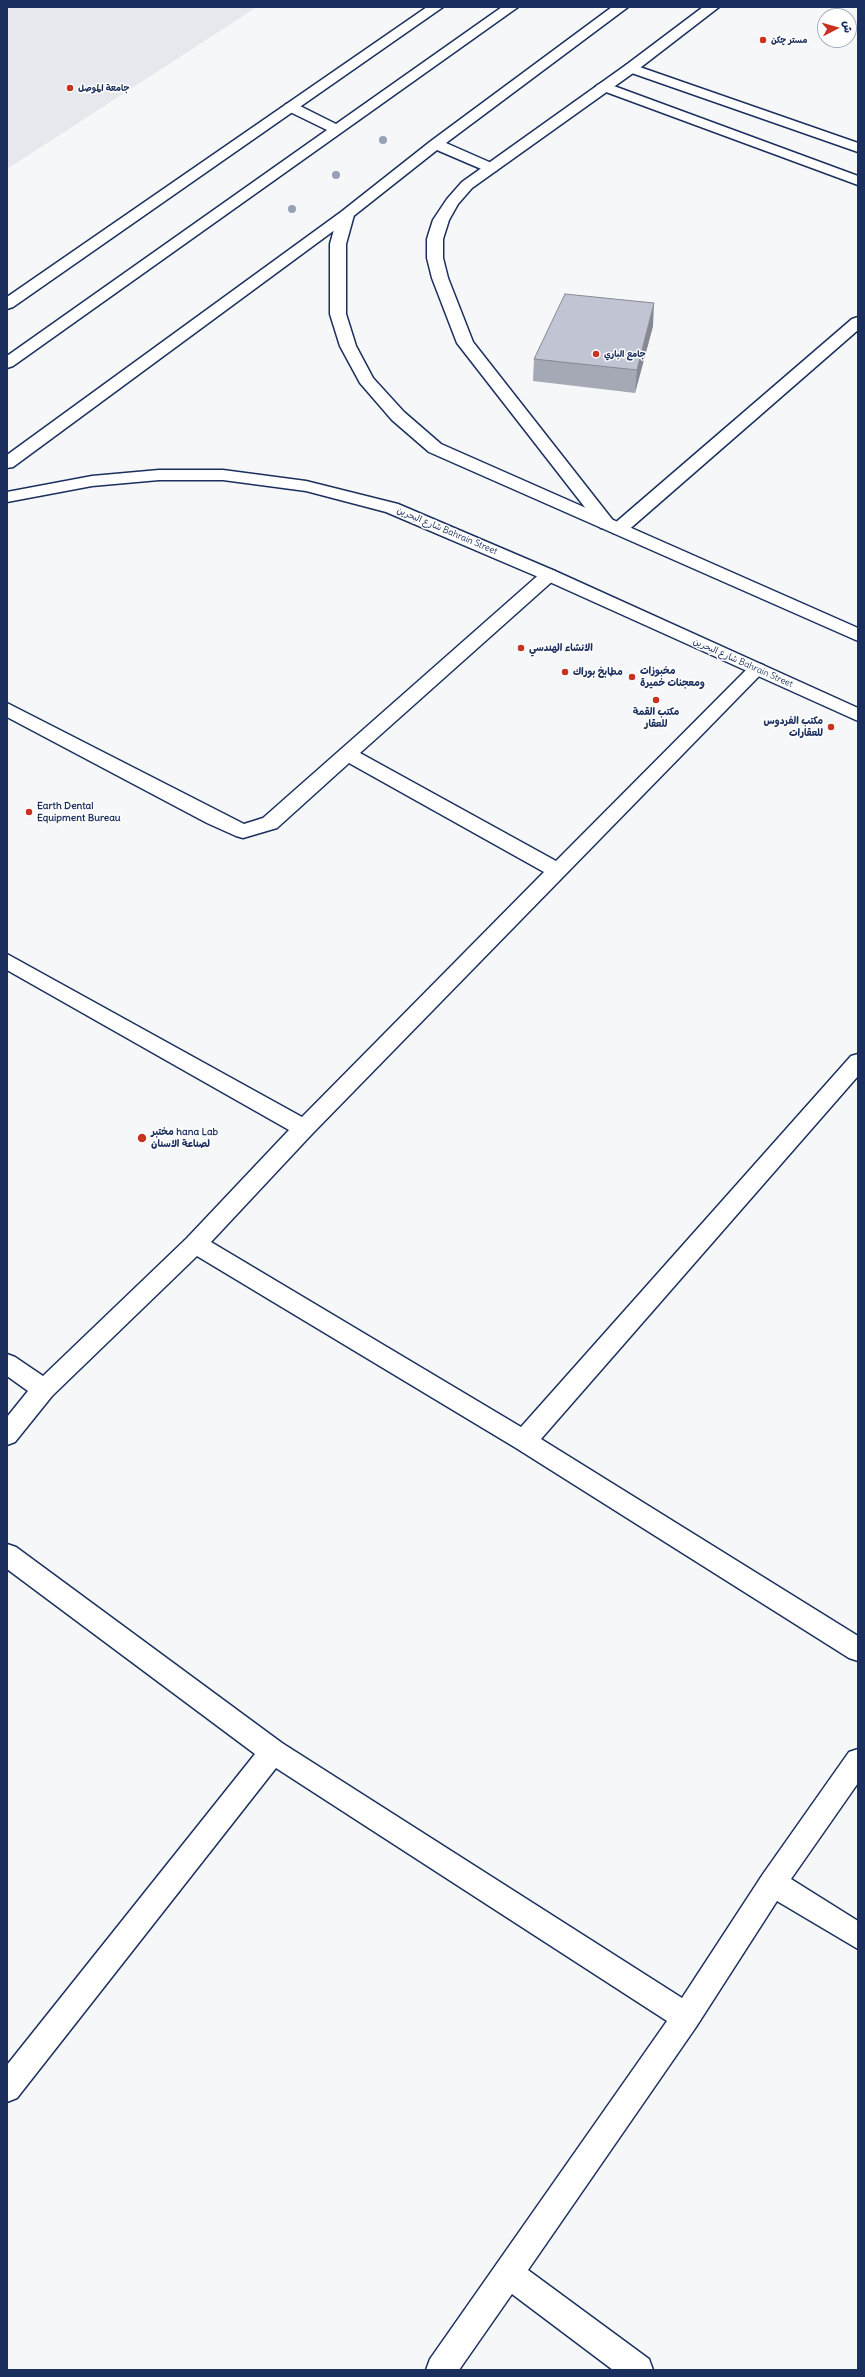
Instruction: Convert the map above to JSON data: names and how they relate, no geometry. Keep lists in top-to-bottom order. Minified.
{"streets":{"main road":["شارع البحرين Bahrain Street"]},"places":["مستر چكن","جامعة الموصل","جامع الباري","الانشاء الهندسي","مطابخ بوراك","مخبوزات ومعجنات خميرة","مكتب القمة للعقار","مكتب الفردوس للعقارات","Earth Dental Equipment Bureau","مختبر hana Lab لصناعة الاسنان"],"north":"right"}
